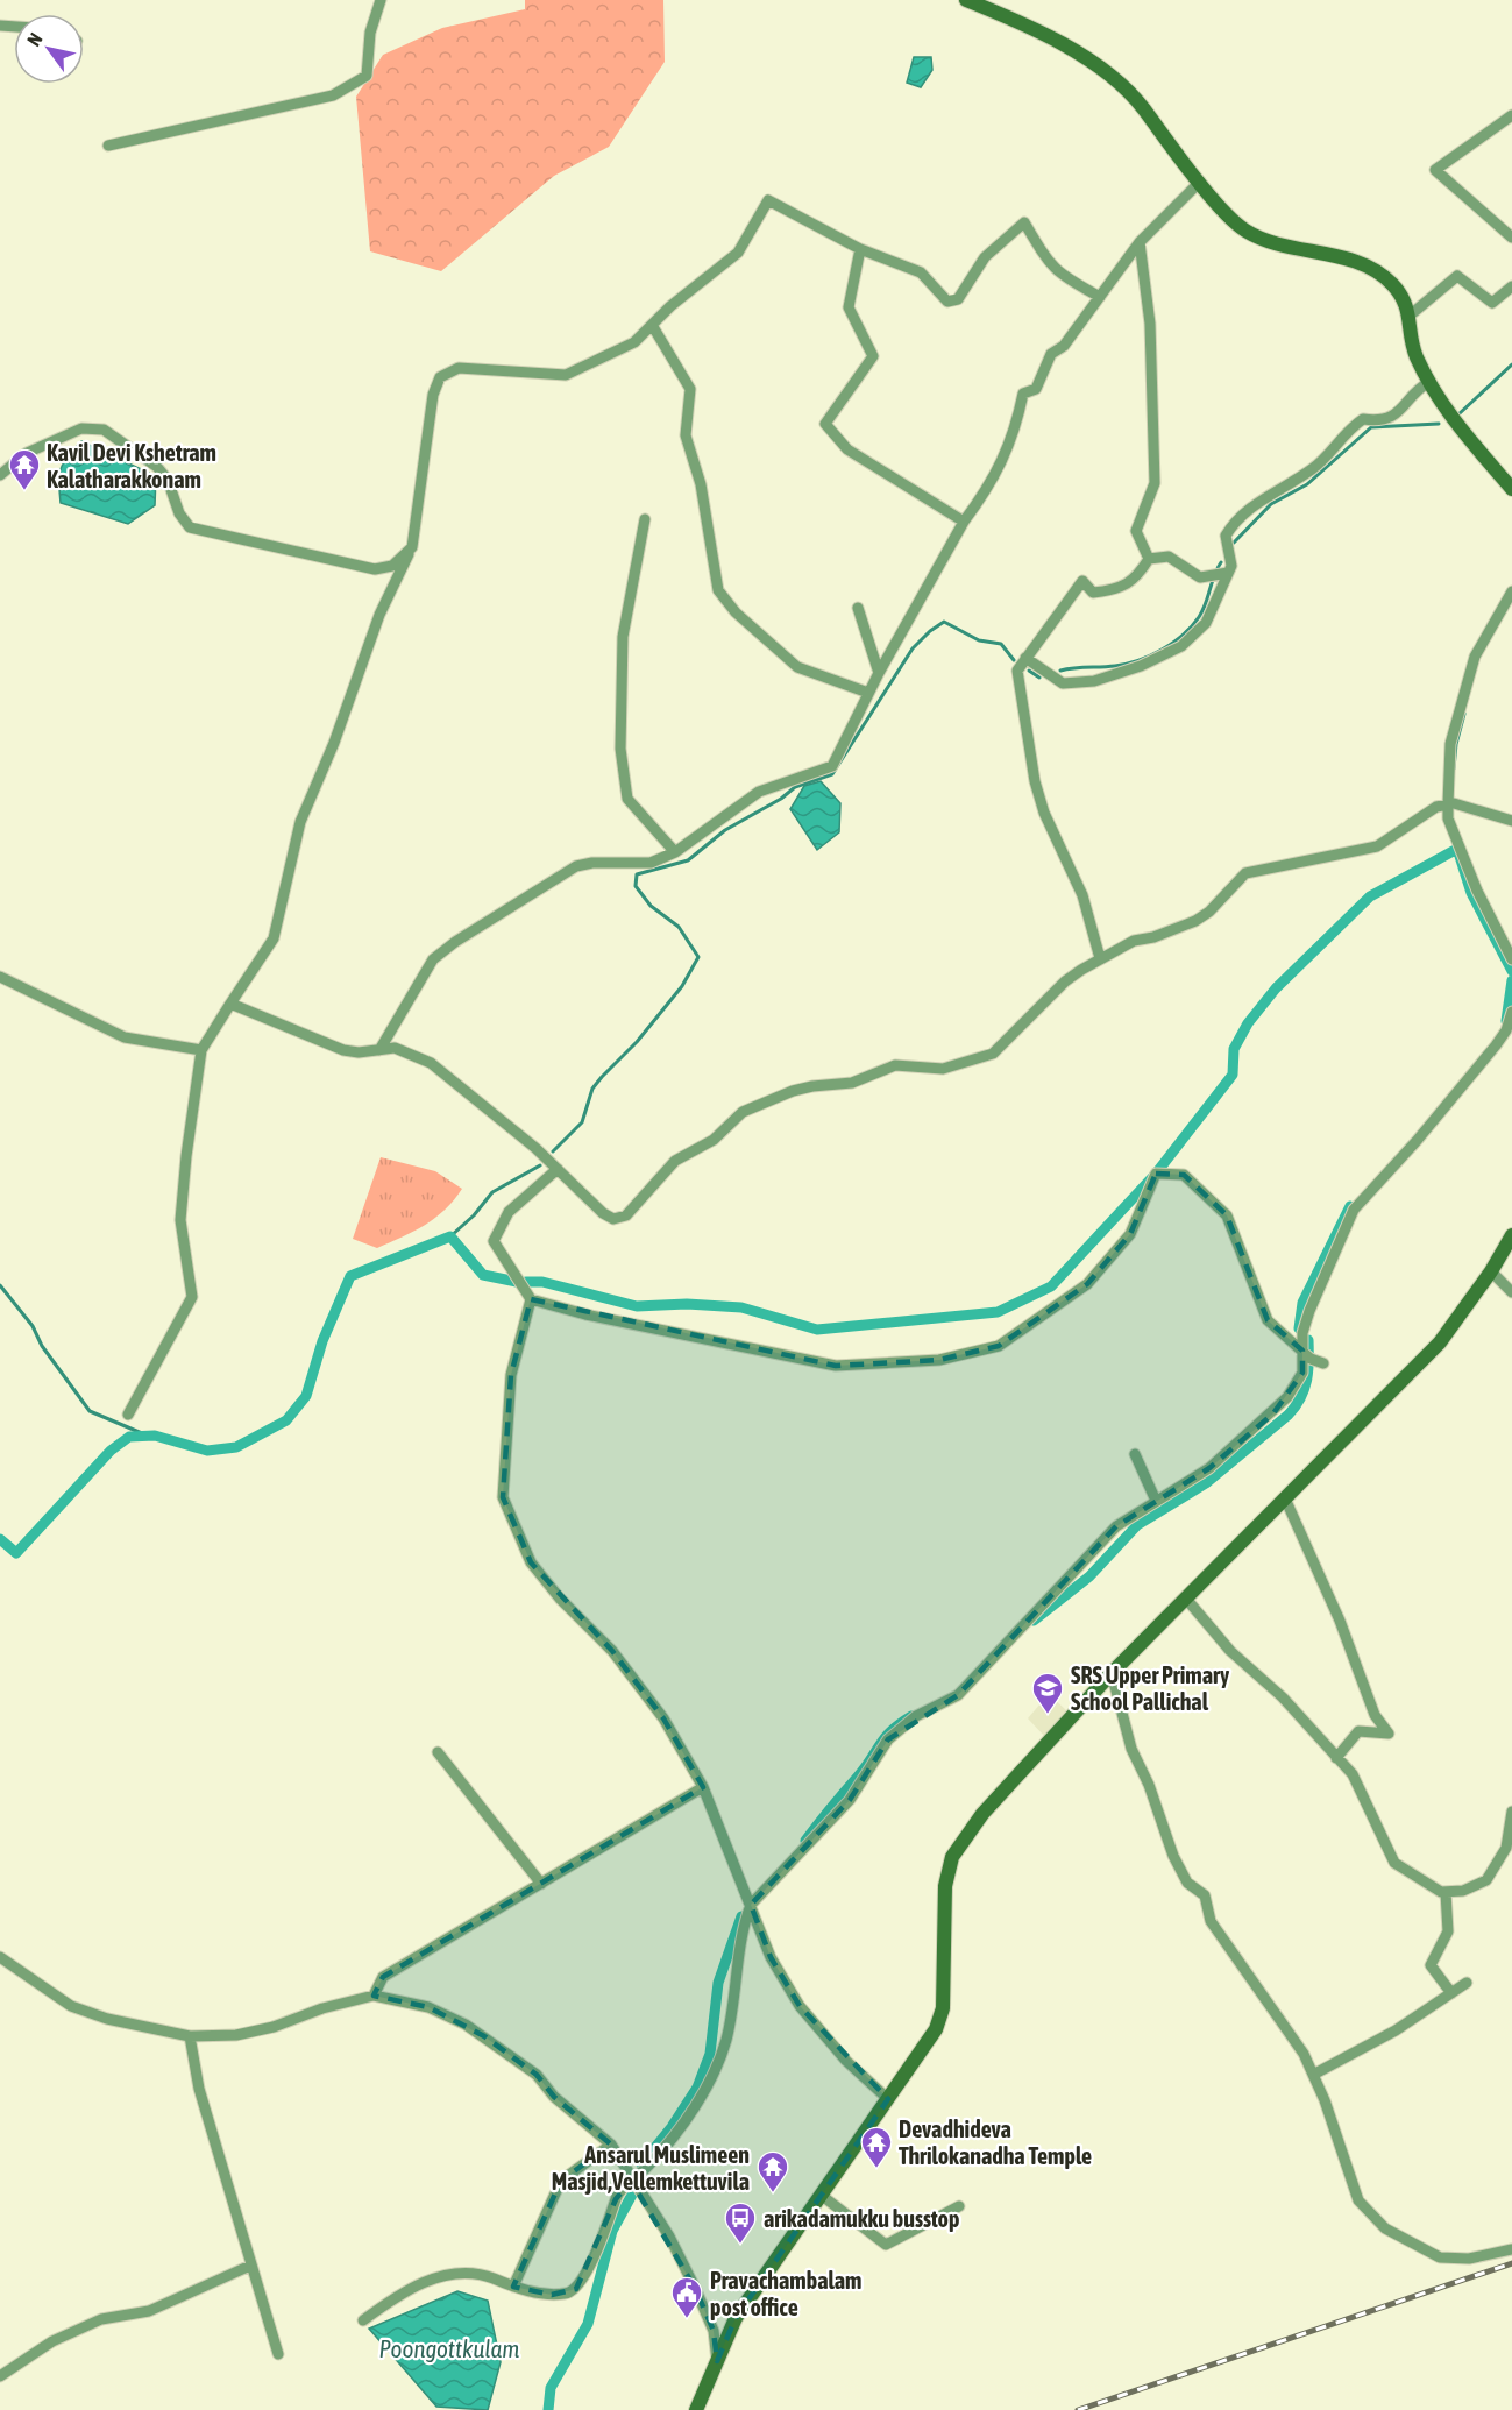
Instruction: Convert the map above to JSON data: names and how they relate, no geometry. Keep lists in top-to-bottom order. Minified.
{"water":["Poongottkulam"],"places":{"temple":["Kavil Devi Kshetram Kalatharakkonam","Devadhideva Thrilokanadha Temple","Ansarul Muslimeen Masjid,Vellemkettuvila"],"school or university":["SRS Upper Primary School Pallichal"],"bus stop":["arikadamukku busstop"],"public building":["Pravachambalam post office"]},"north":"top left"}
